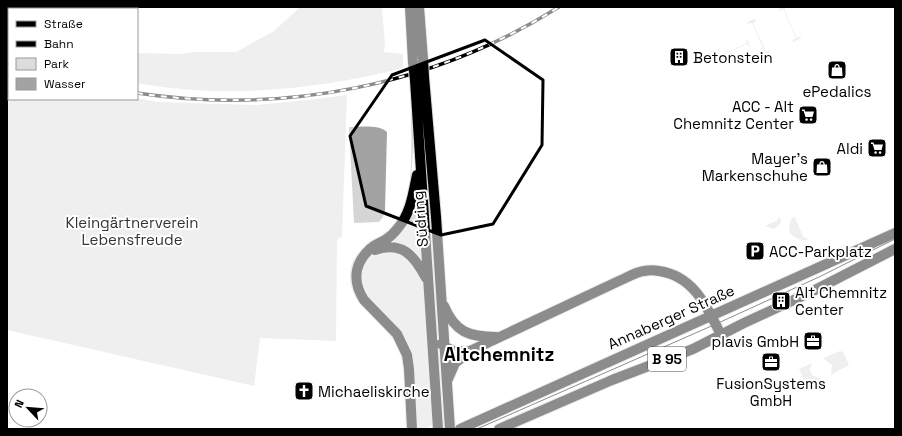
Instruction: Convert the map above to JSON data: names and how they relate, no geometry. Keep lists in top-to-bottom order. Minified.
{"streets":{"main road":["Südring","Annaberger Straße","B 95"]},"districts":["Altchemnitz"],"parks":["Kleingärtnerverein Lebensfreude"],"places":{"building":["Betonstein","Alt Chemnitz Center"],"shop":["ePedalics","Mayer's Markenschuhe"],"supermarket":["ACC - Alt Chemnitz Center","Aldi"],"parking":["ACC-Parkplatz"],"office":["plavis GmbH","FusionSystems GmbH"],"church":["Michaeliskirche"]},"legend":["Straße","Bahn","Park","Wasser"],"north":"top left"}
